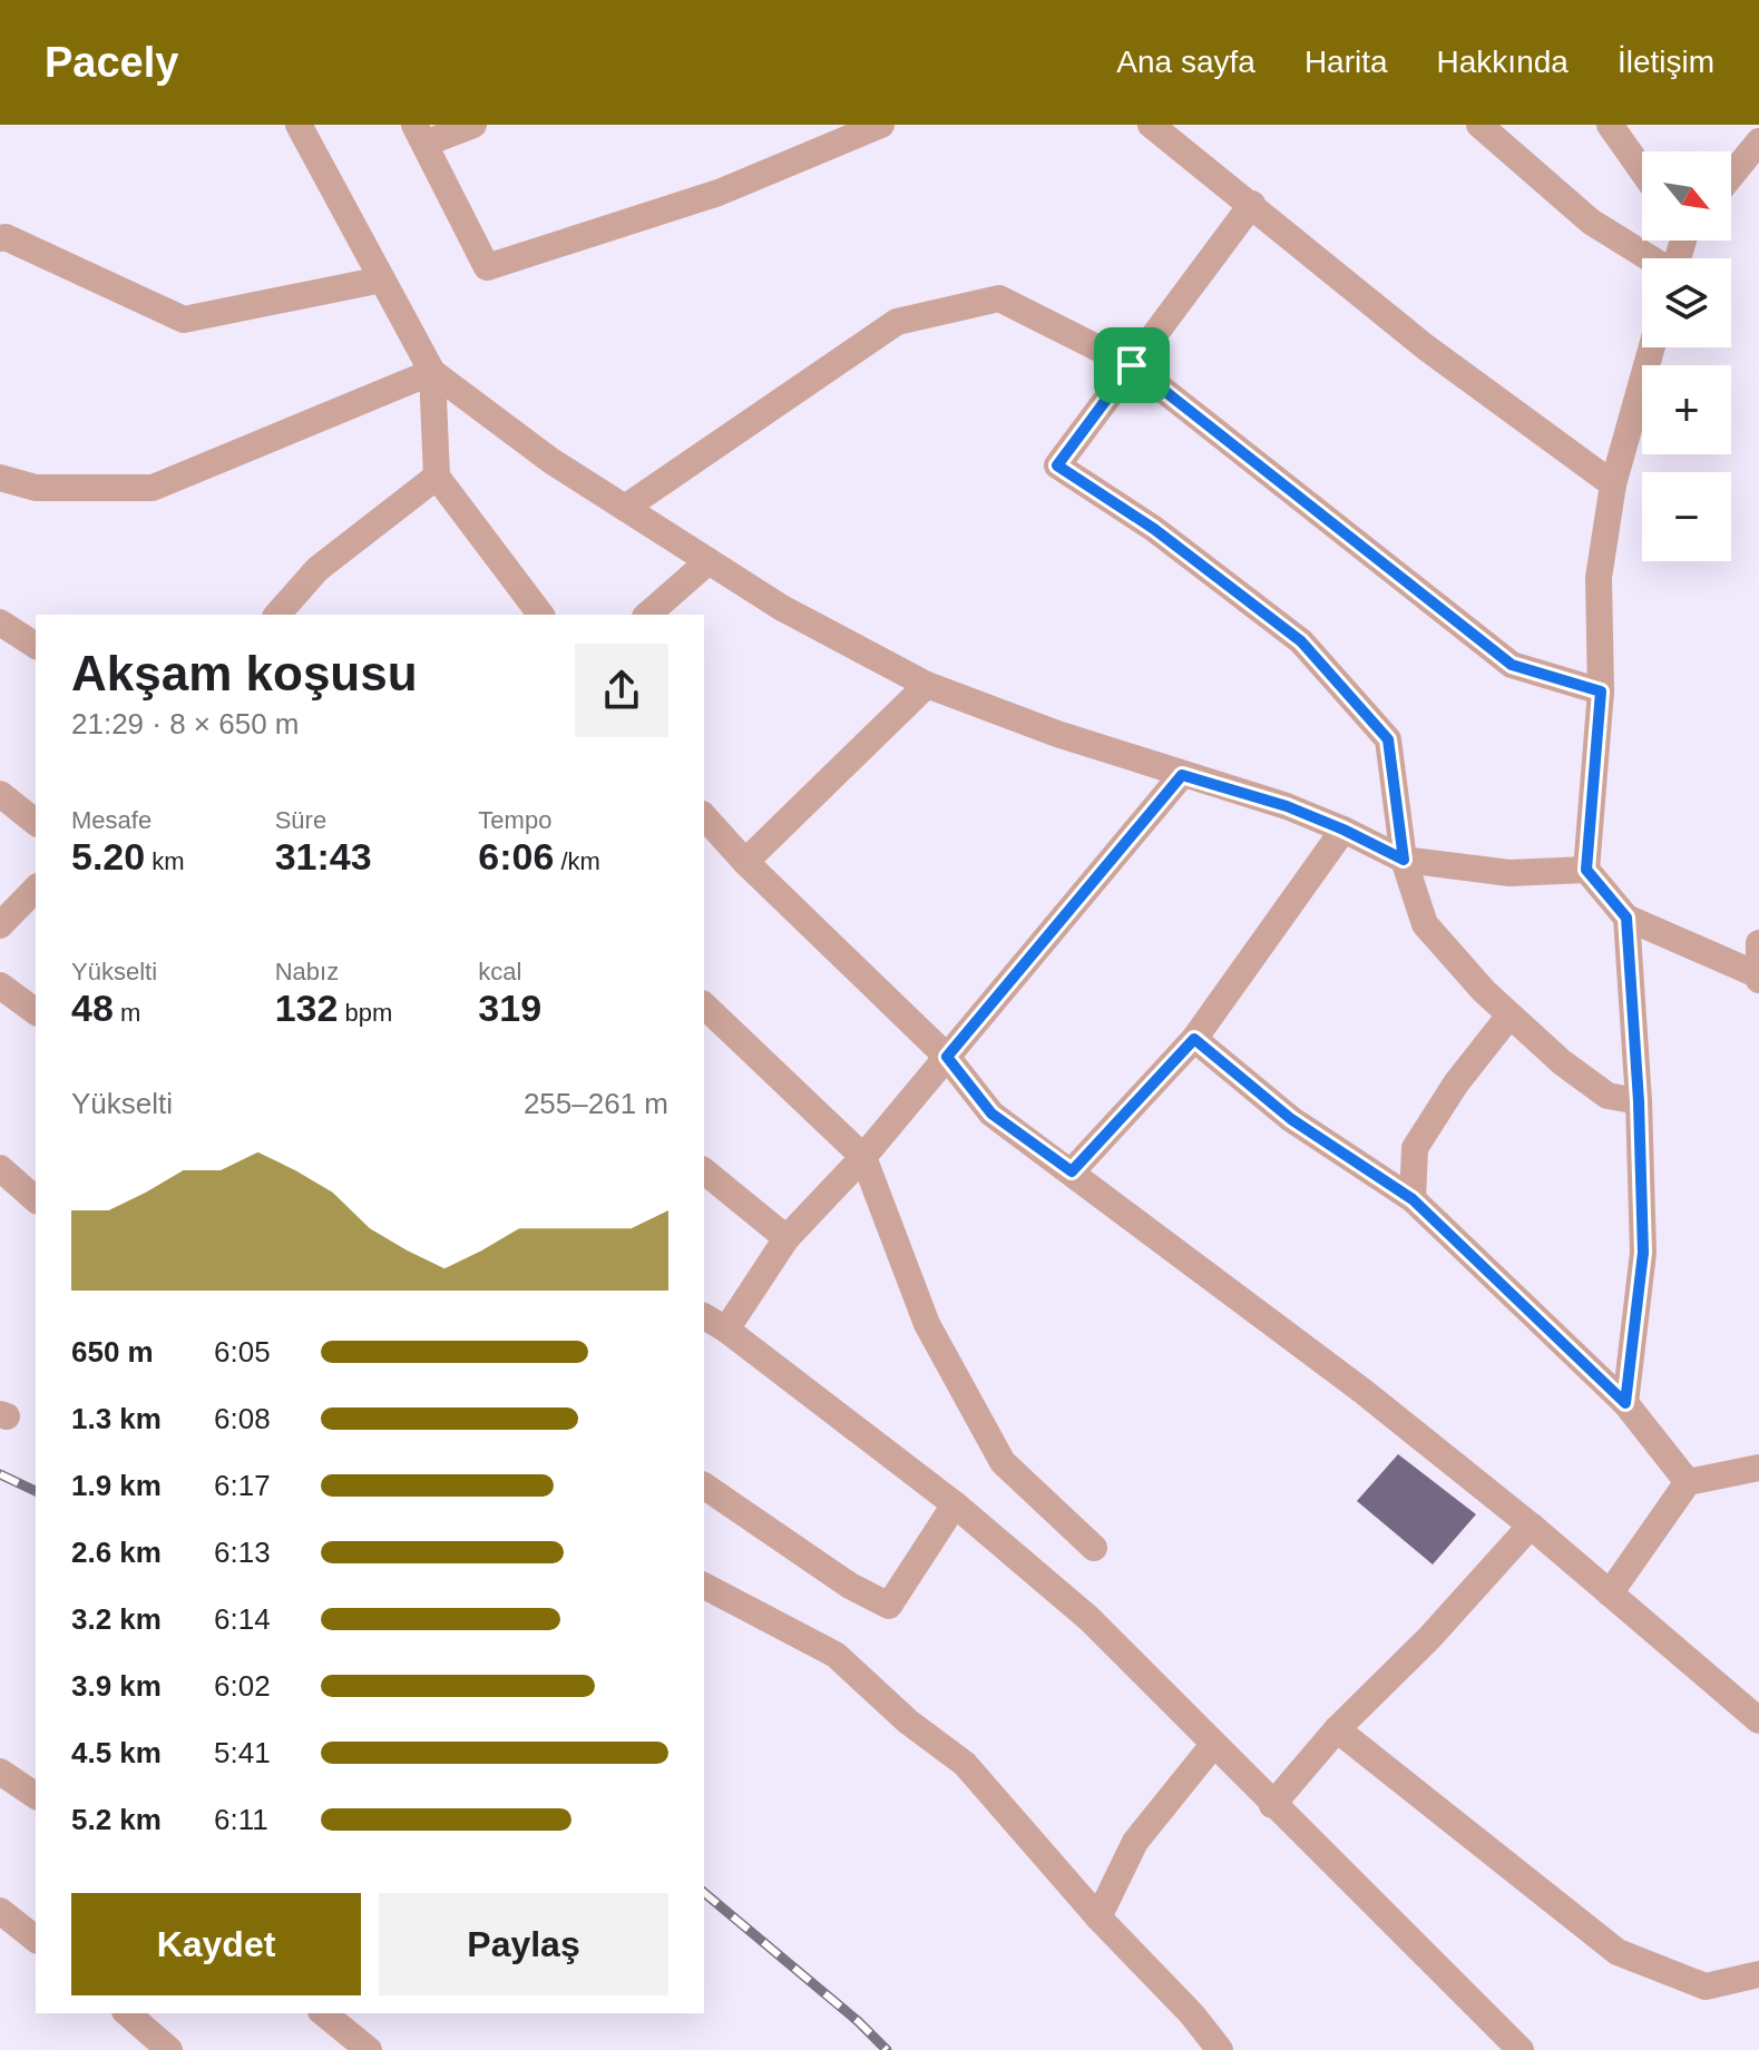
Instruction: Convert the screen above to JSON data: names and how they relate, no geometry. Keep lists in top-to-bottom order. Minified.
{"north":"bottom right","page":{"header":"Pacely","nav":["Ana sayfa","Harita","Hakkında","İletişim"],"map_buttons":["+","−"],"heading":["Akşam koşusu","21:29 · 8 × 650 m"],"stats":[["Mesafe","5.20 km"],["Süre","31:43"],["Tempo","6:06 /km"],["Yükselti","48 m"],["Nabız","132 bpm"],["kcal","319"]],"chart":["Yükselti","255–261 m"],"list":[{"name":"650 m","note":"6:05"},{"name":"1.3 km","note":"6:08"},{"name":"1.9 km","note":"6:17"},{"name":"2.6 km","note":"6:13"},{"name":"3.2 km","note":"6:14"},{"name":"3.9 km","note":"6:02"},{"name":"4.5 km","note":"5:41"},{"name":"5.2 km","note":"6:11"}],"buttons":["Kaydet","Paylaş"]}}
